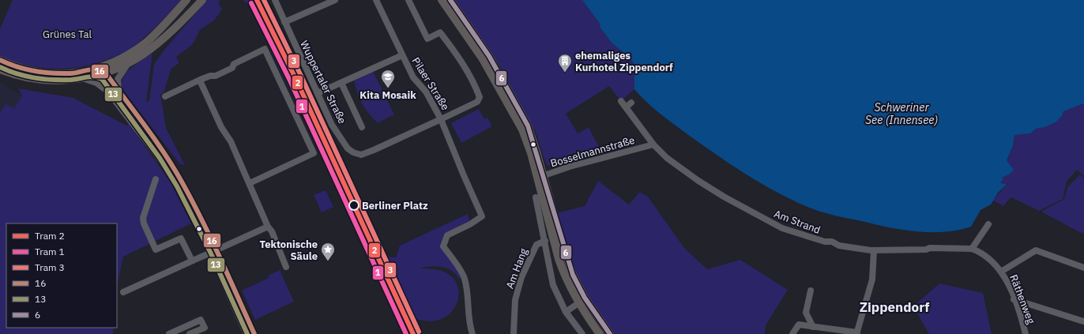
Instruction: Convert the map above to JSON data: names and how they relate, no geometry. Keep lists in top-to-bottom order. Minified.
{"streets":{"street":["Wuppertaler Straße","Pilaer Straße","Bosselmannstraße","Am Strand","Am Hang","Räthenweg"]},"crossings":[["Wuppertaler Straße","Pilaer Straße"],["Bosselmannstraße","Am Strand"],["Am Strand","Räthenweg"]],"districts":["Zippendorf"],"water":["Schweriner See (Innensee)"],"parks":["Grünes Tal"],"places":{"building":["ehemaliges Kurhotel Zippendorf"],"school or university":["Kita Mosaik"],"other":["Berliner Platz"],"place":["Tektonische Säule"]},"lines":["tram line 2","tram line 3","transit line 6","tram line 1","transit line 16","transit line 13"],"legend":["Tram 2","Tram 1","Tram 3","16","13","6"]}
